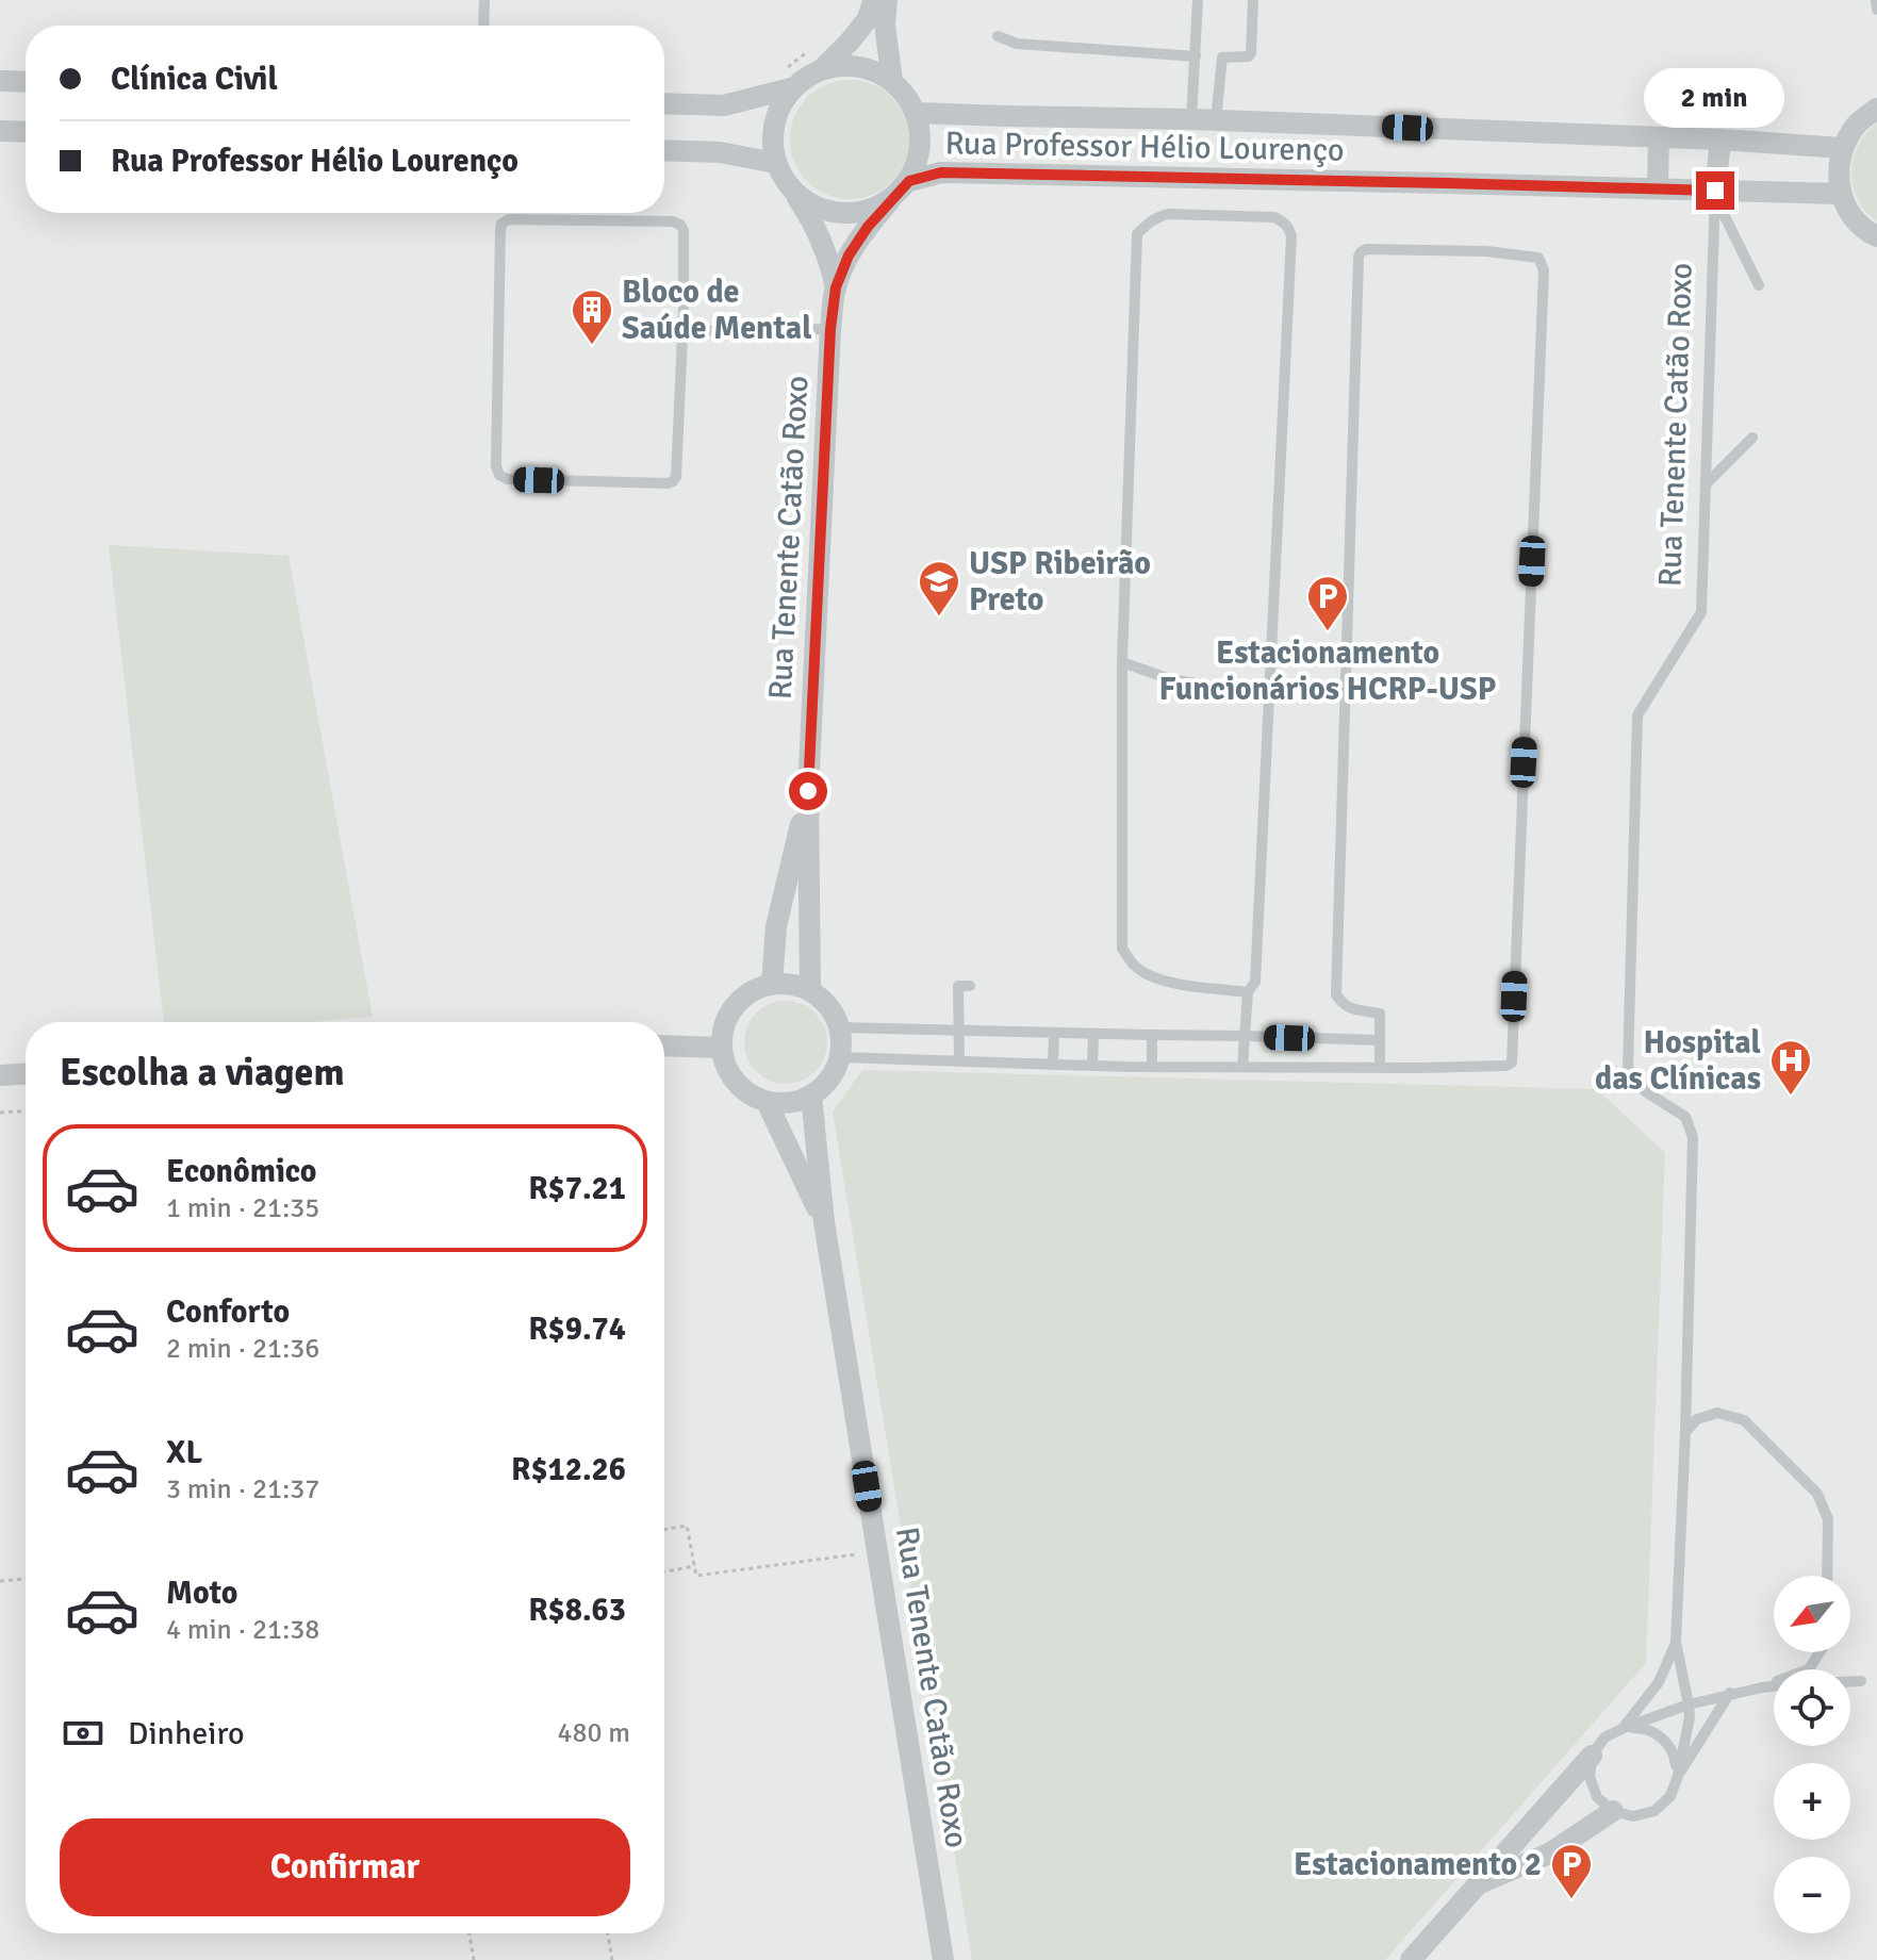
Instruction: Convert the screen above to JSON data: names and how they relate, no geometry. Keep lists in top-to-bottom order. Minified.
{"streets":{"street":["Rua Professor Hélio Lourenço","Rua Tenente Catão Roxo"]},"crossings":[["Rua Professor Hélio Lourenço","Rua Tenente Catão Roxo"]],"places":{"building":["Bloco de Saúde Mental"],"school or university":["USP Ribeirão Preto"],"parking":["Estacionamento Funcionários HCRP-USP","Estacionamento 2"],"hospital":["Hospital das Clínicas"]},"north":"bottom left","page":{"banner":["Clínica Civil","Rua Professor Hélio Lourenço"],"bubble":"2 min","heading":"Escolha a viagem","list":[{"name":"Econômico","note":"1 min · 21:35","value":"R$7.21"},{"name":"Conforto","note":"2 min · 21:36","value":"R$9.74"},{"name":"XL","note":"3 min · 21:37","value":"R$12.26"},{"name":"Moto","note":"4 min · 21:38","value":"R$8.63"}],"map_buttons":["+","−"],"pay":["Dinheiro","480 m"],"buttons":"Confirmar"}}
